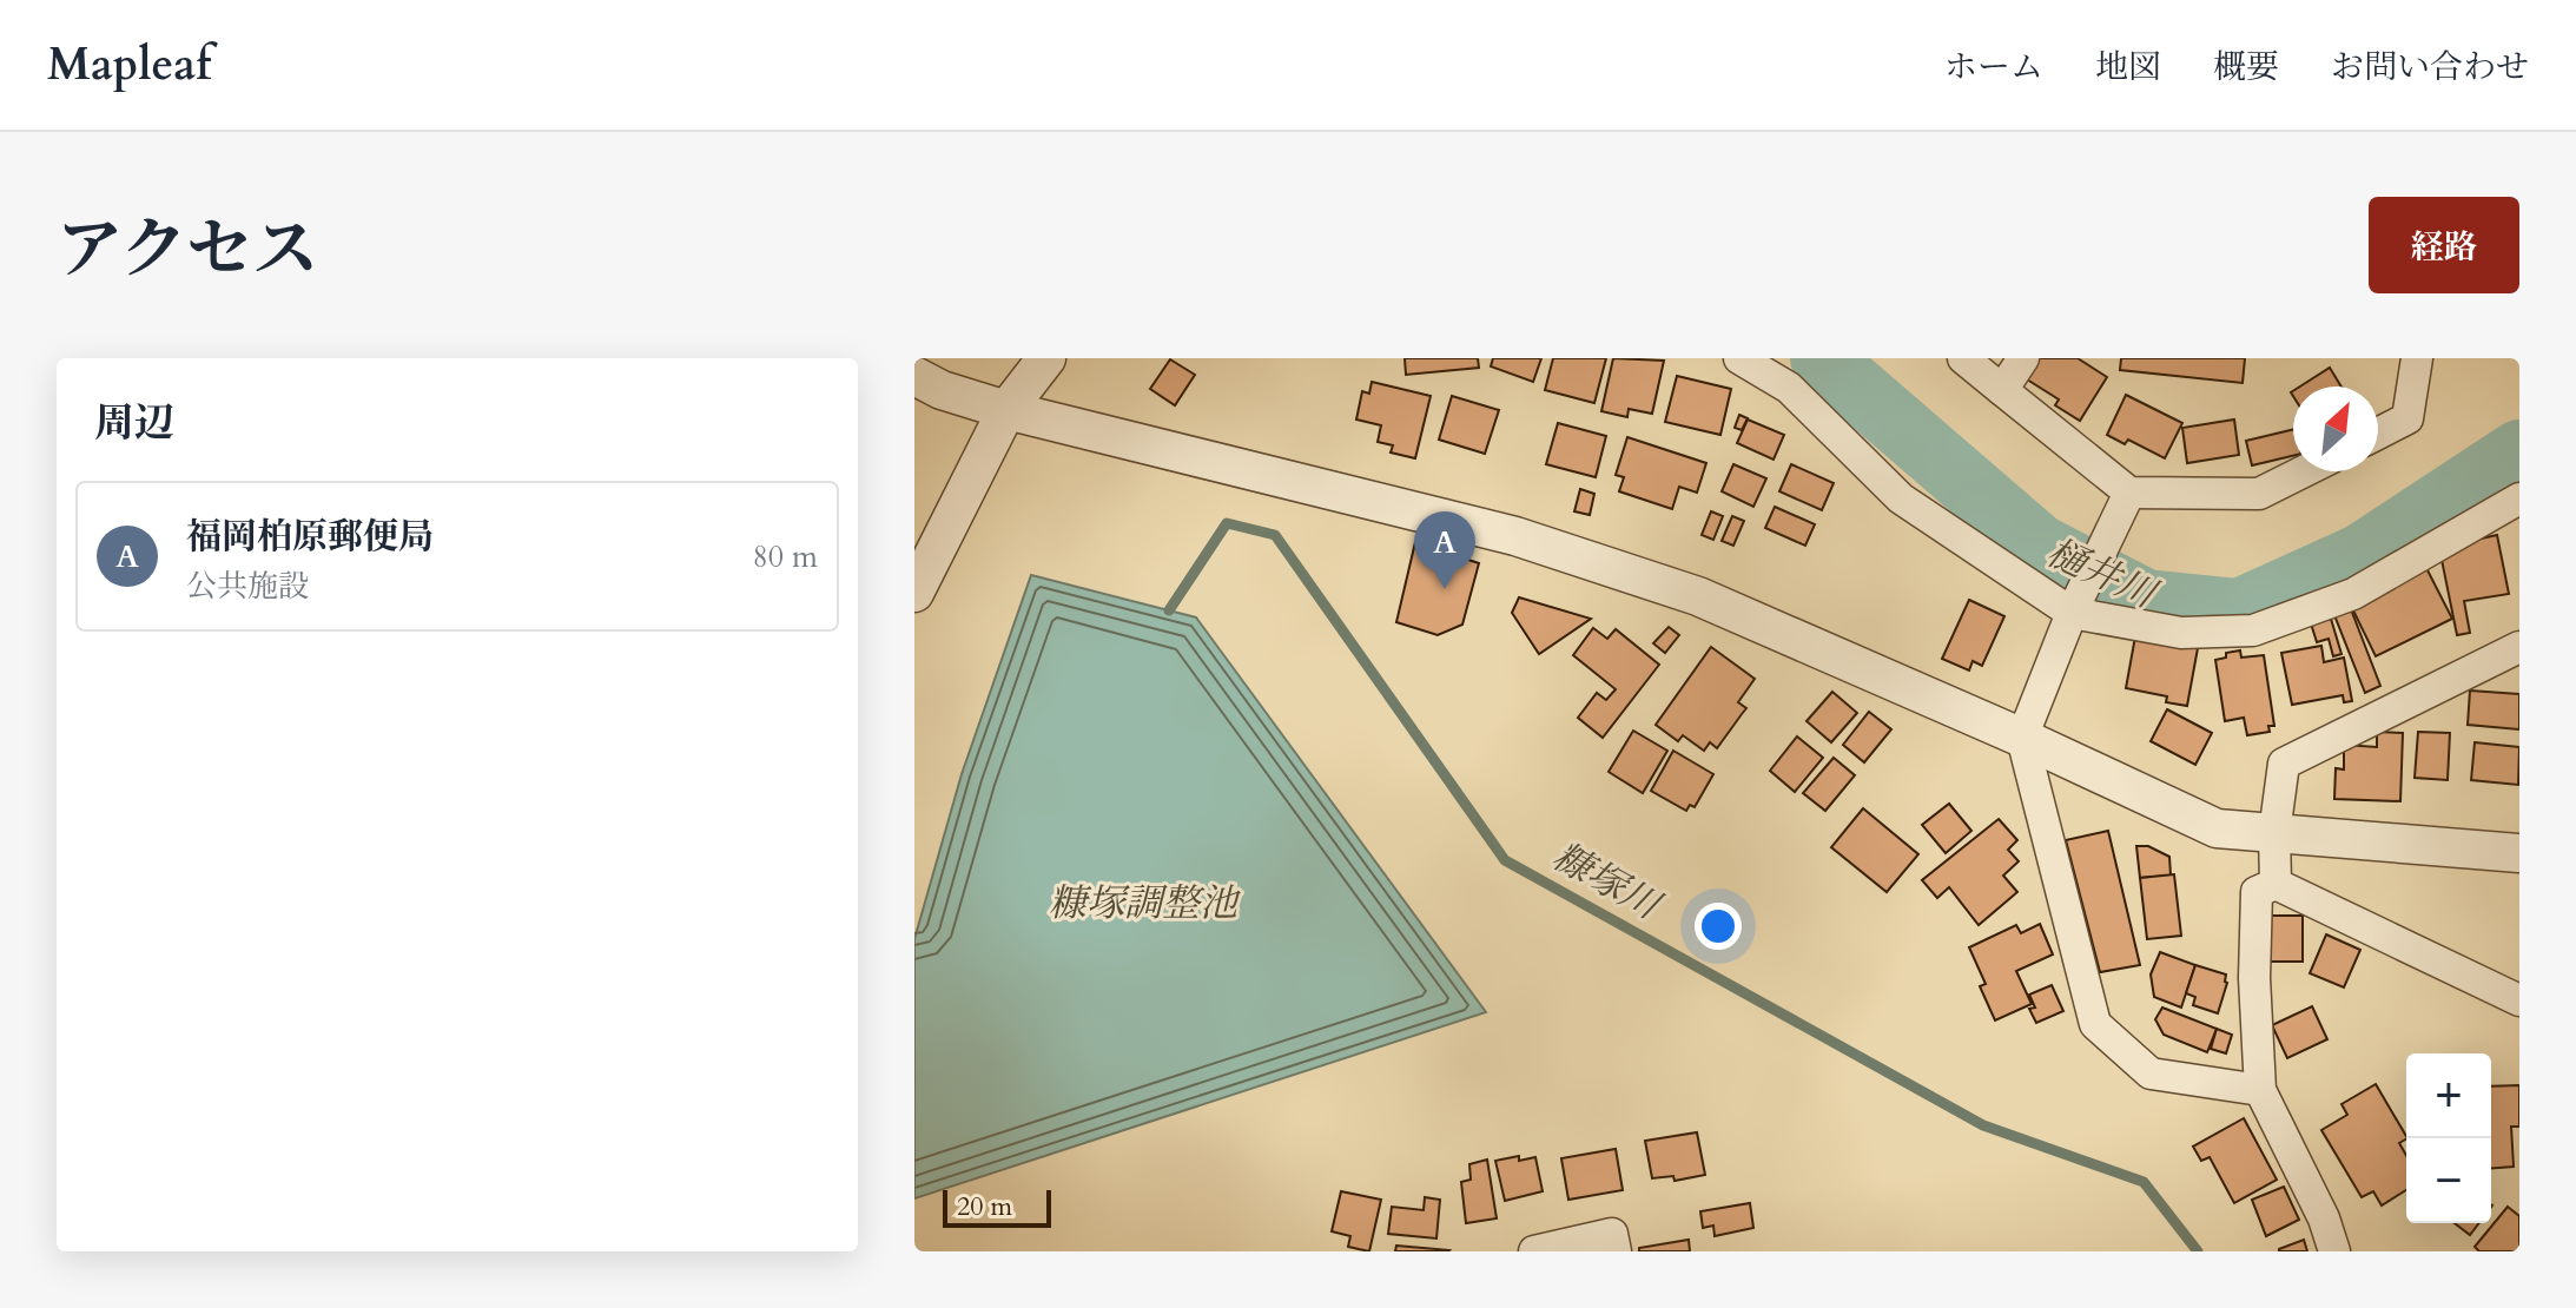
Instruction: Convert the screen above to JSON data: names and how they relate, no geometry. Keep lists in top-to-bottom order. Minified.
{"water":["樋井川","糠塚川","糠塚調整池"],"scale_bar":"20 m","north":"top right","page":{"header":"Mapleaf","nav":["ホーム","地図","概要","お問い合わせ"],"title":"アクセス","buttons":"経路","heading":"周辺","list":[{"mark":"A","name":"福岡柏原郵便局","note":"公共施設","value":"80 m"}],"pins":"A","map_buttons":["+","−"],"scale":"20 m"}}
